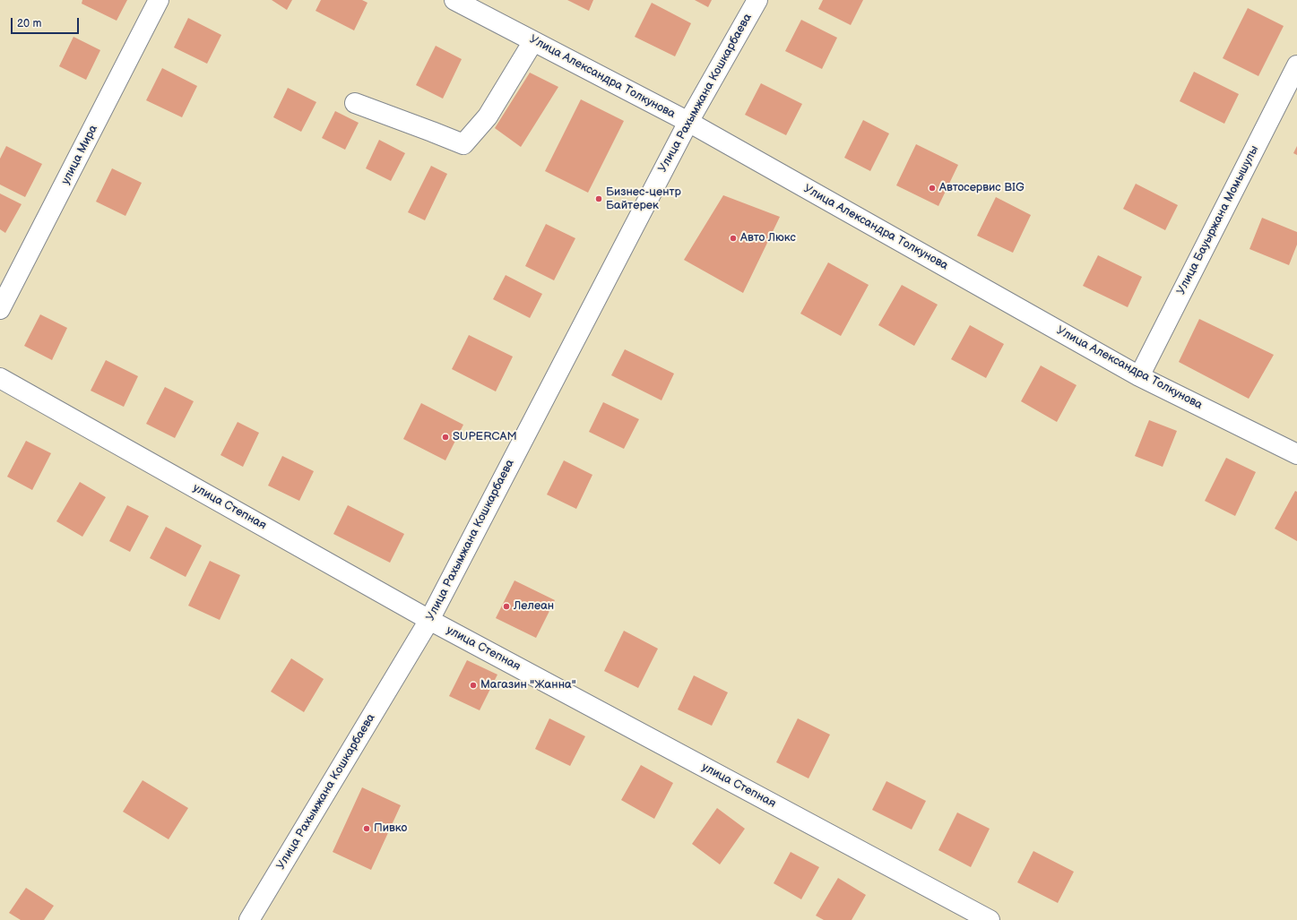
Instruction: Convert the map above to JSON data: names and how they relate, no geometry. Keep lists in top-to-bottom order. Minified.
{"streets":{"street":["Улица Александра Толкунова","Улица Рахымжана Кошкарбаева","улица Мира","Улица Бауыржана Момышулы","улица Степная"]},"crossings":[["Улица Александра Толкунова","Улица Рахымжана Кошкарбаева"],["Улица Александра Толкунова","Улица Бауыржана Момышулы"],["Улица Рахымжана Кошкарбаева","улица Степная"]],"places":["Автосервис BIG","Бизнес-центр Байтерек","Авто Люкс","SUPERCAM","Лелеан","Магазин \"Жанна\"","Пивко"],"scale_bar":"20 m"}
